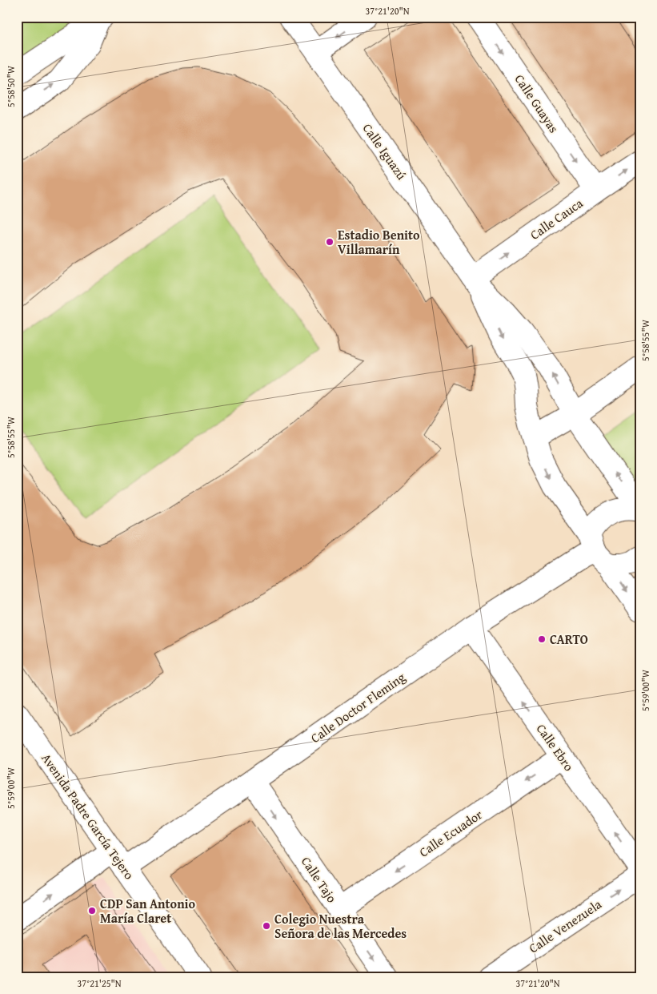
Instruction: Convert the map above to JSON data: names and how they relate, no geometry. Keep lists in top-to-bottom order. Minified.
{"streets":{"street":["Calle Guayas","Calle Iguazú","Calle Cauca","Calle Doctor Fleming","Calle Ebro","Avenida Padre García Tejero","Calle Ecuador","Calle Tajo","Calle Venezuela"]},"crossings":[["Calle Guayas","Calle Cauca"],["Calle Iguazú","Calle Cauca"],["Calle Iguazú","Calle Doctor Fleming"],["Calle Doctor Fleming","Calle Ebro"],["Calle Doctor Fleming","Avenida Padre García Tejero"],["Calle Doctor Fleming","Calle Tajo"],["Calle Ebro","Calle Ecuador"],["Calle Ecuador","Calle Tajo"]],"one_way":["Calle Guayas","Calle Ebro","Calle Ecuador","Calle Tajo","Calle Venezuela"],"places":["Estadio Benito Villamarín","CARTO","CDP San Antonio María Claret","Colegio Nuestra Señora de las Mercedes"],"coordinates":["37°21'20\"N","5°58'50\"W","5°58'55\"W","5°59'00\"W","37°21'25\"N"]}
